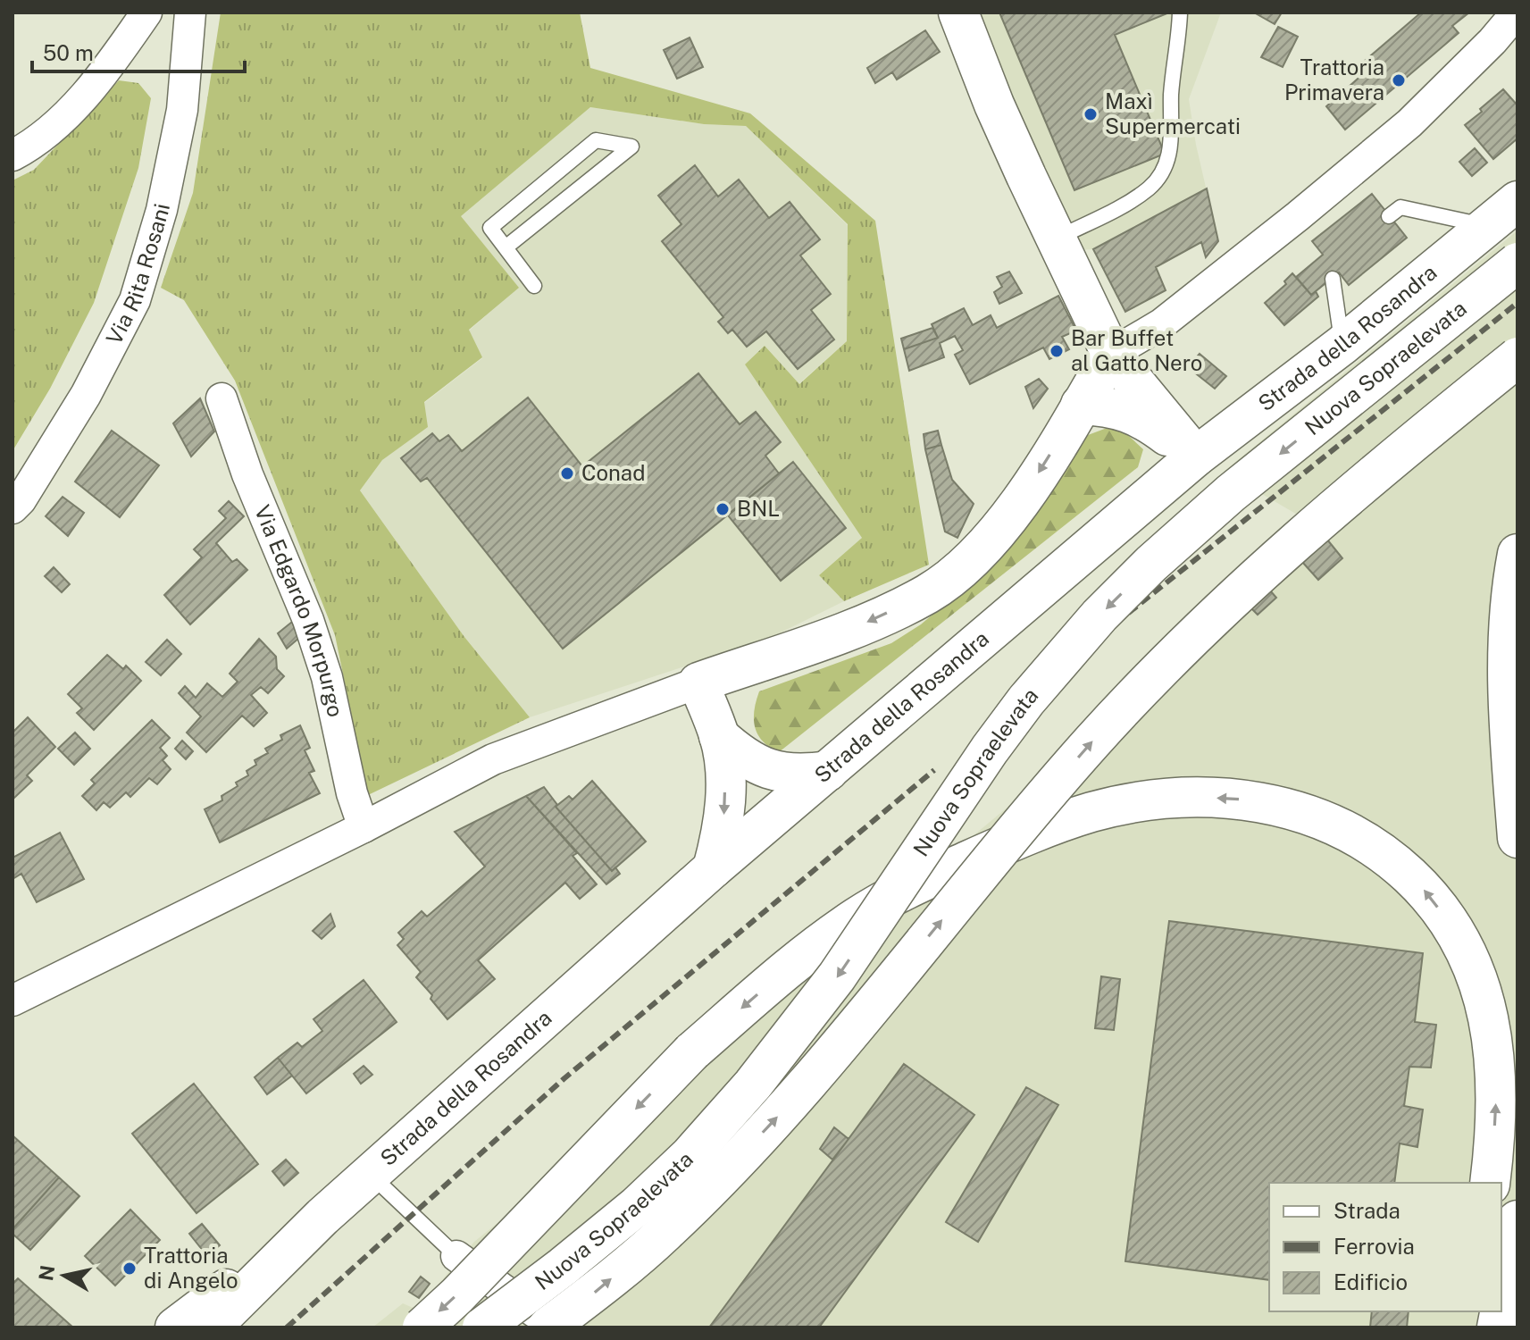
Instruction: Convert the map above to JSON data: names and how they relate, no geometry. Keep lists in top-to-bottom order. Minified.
{"streets":{"main road":["Strada della Rosandra","Nuova Sopraelevata"],"street":["Via Rita Rosani","Via Edgardo Morpurgo"]},"places":["Trattoria Primavera","Maxì Supermercati","Bar Buffet al Gatto Nero","Conad","BNL","Trattoria di Angelo"],"legend":["Strada","Ferrovia","Edificio"],"scale_bar":"50 m","north":"left"}
